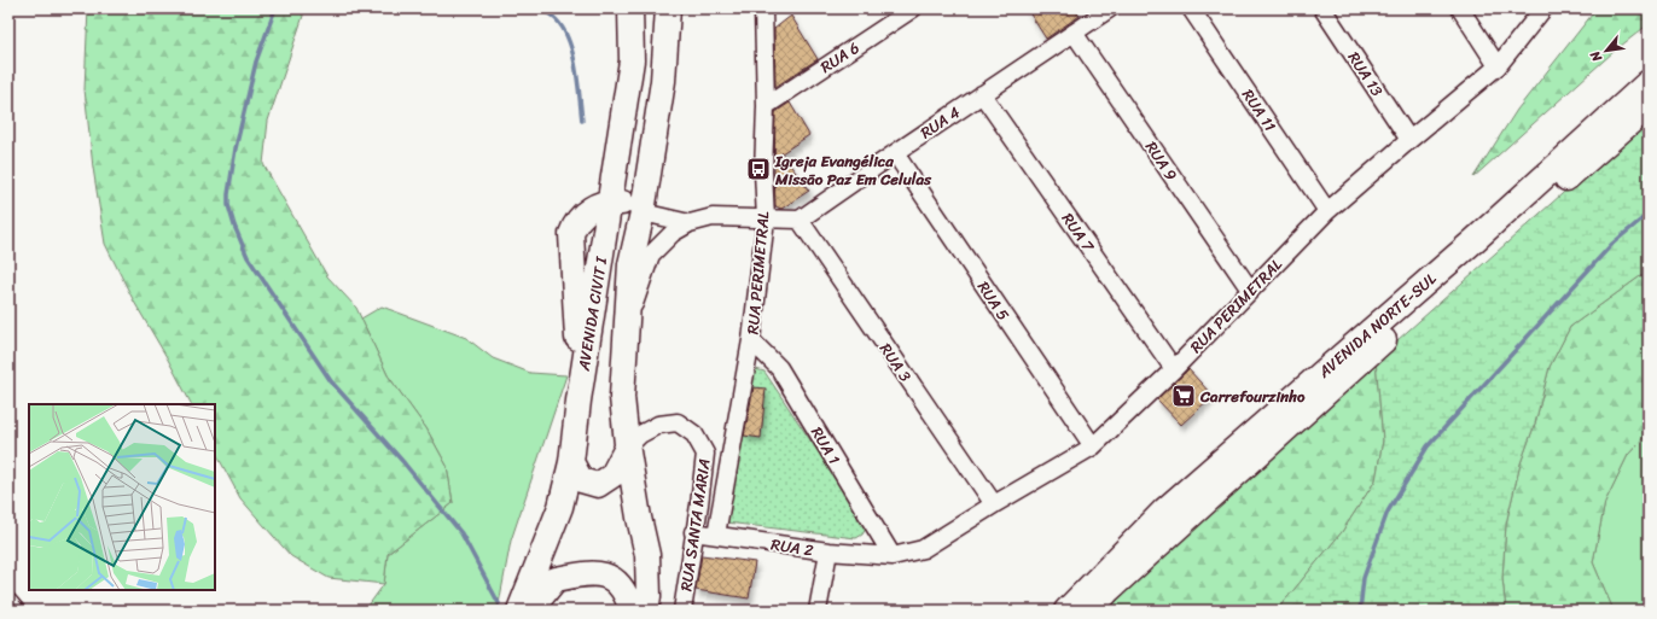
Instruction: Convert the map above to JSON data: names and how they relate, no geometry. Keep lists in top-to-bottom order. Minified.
{"streets":{"main road":["AVENIDA CIVIT I","AVENIDA NORTE-SUL"],"street":["RUA 6","RUA 13","RUA 11","RUA 4","RUA 9","RUA 7","RUA PERIMETRAL","RUA 5","RUA 3","RUA 1","RUA SANTA MARIA","RUA 2"]},"crossings":[["RUA 6","RUA PERIMETRAL"],["RUA 13","RUA PERIMETRAL"],["RUA 11","RUA PERIMETRAL"],["RUA 4","RUA 9"],["RUA 4","RUA 7"],["RUA 4","RUA 5"],["RUA 4","RUA 3"],["RUA 9","RUA PERIMETRAL"],["RUA 7","RUA PERIMETRAL"],["RUA PERIMETRAL","RUA 5"],["RUA PERIMETRAL","RUA 3"],["RUA PERIMETRAL","RUA 1"],["RUA PERIMETRAL","RUA 2"],["AVENIDA CIVIT I","RUA SANTA MARIA"],["RUA 1","RUA 2"],["RUA SANTA MARIA","RUA 2"]],"places":{"bus stop":["Igreja Evangélica Missão Paz Em Celulas"],"supermarket":["Carrefourzinho"]},"north":"bottom left"}
